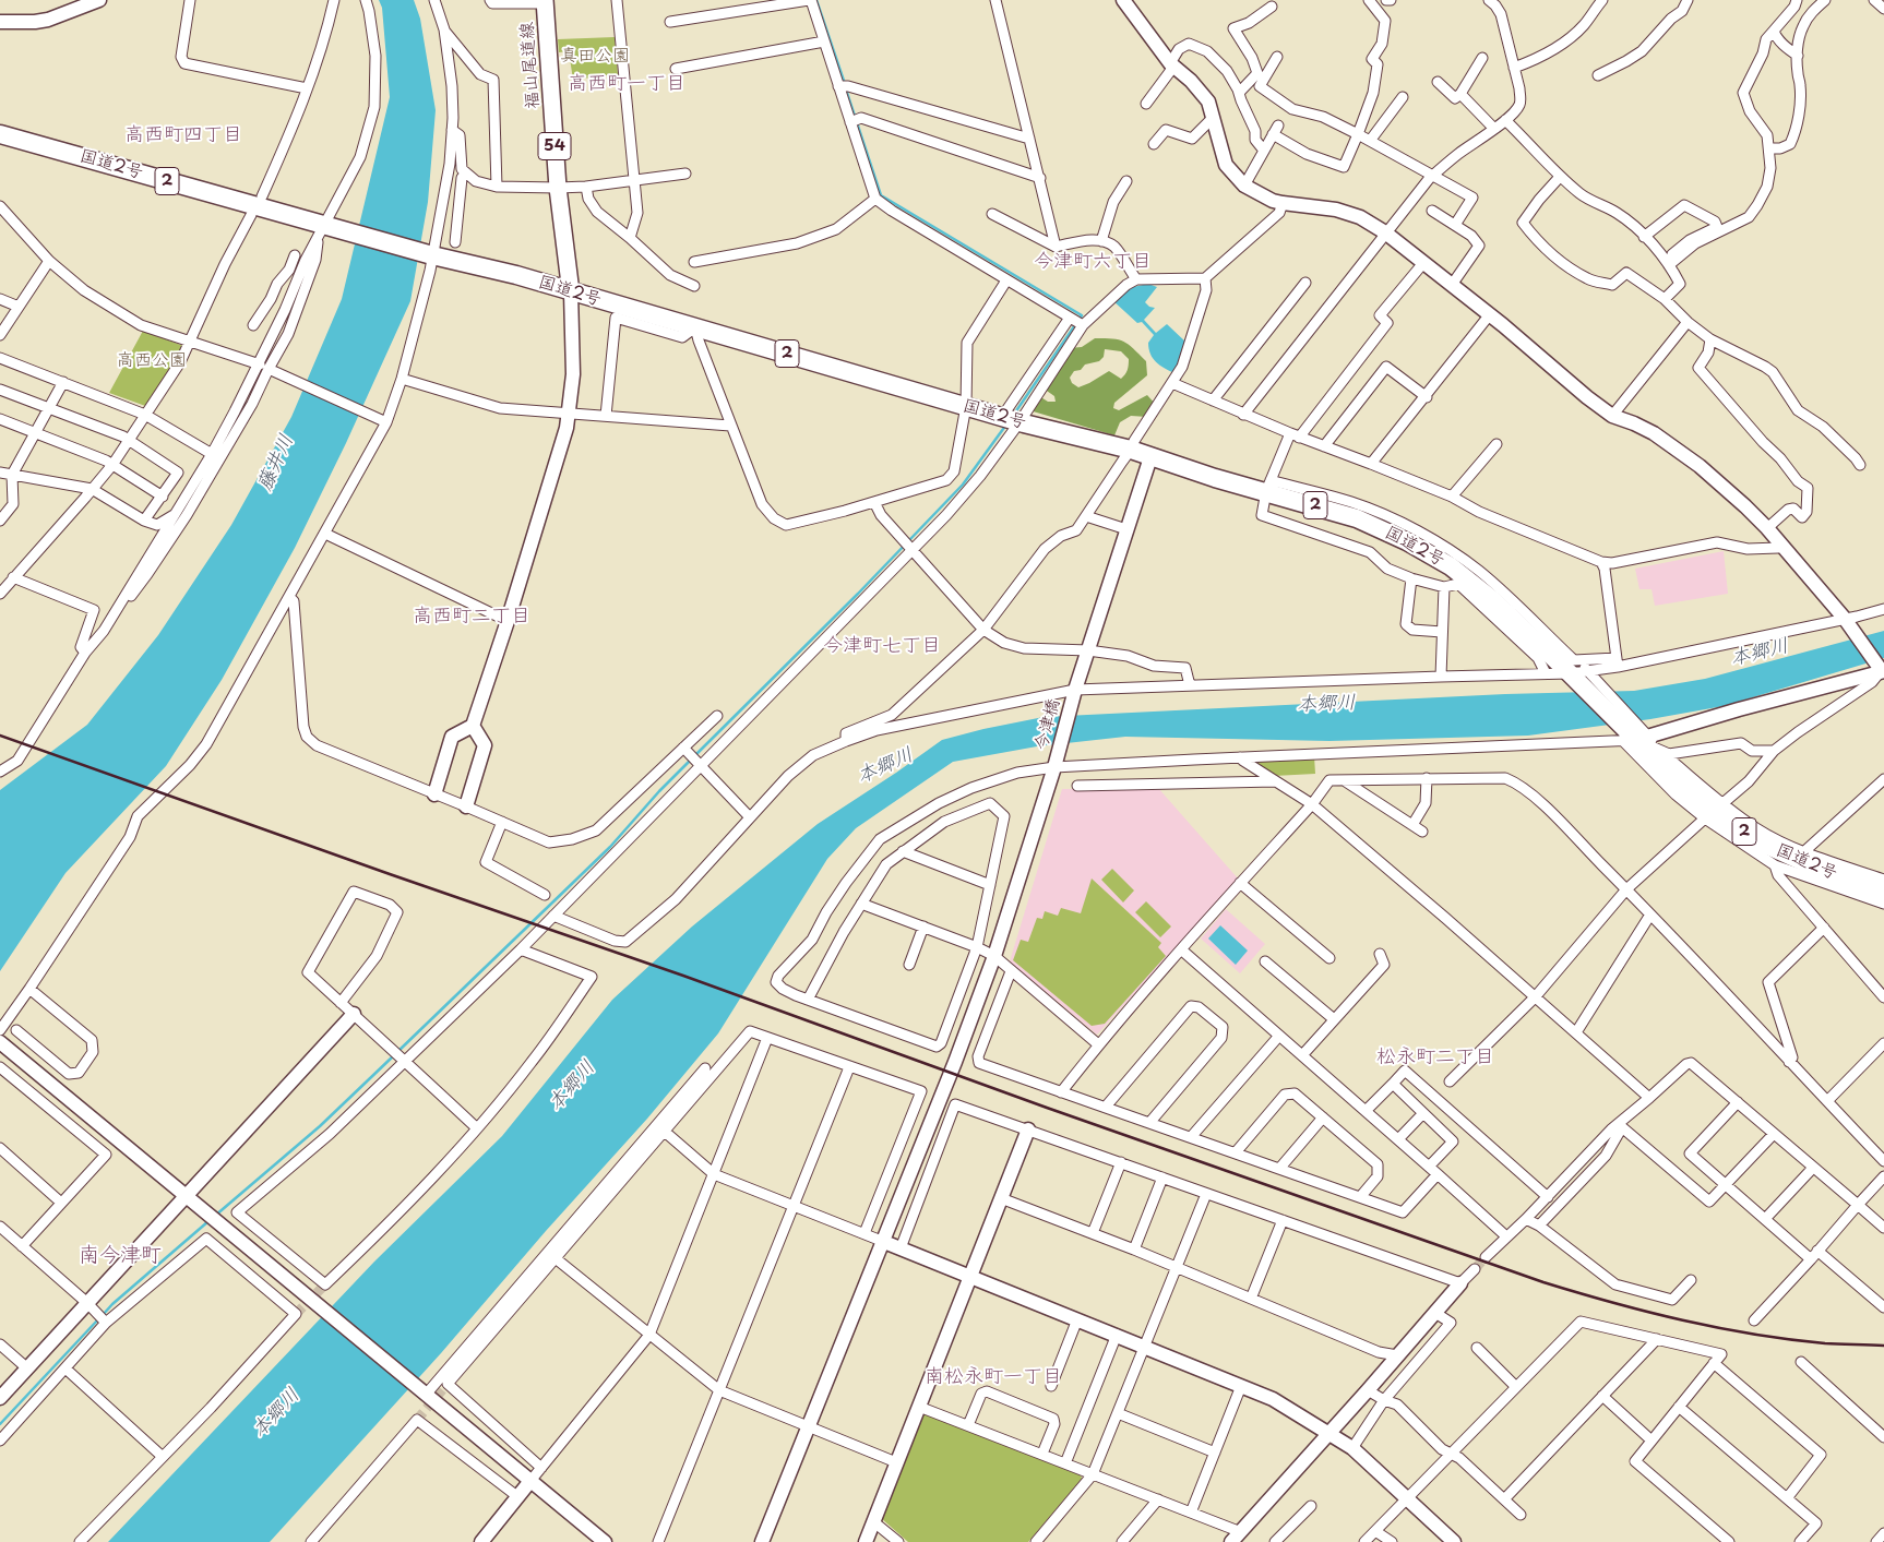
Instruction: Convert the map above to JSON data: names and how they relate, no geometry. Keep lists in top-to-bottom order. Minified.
{"streets":{"highway":["国道2号","2"],"main road":["福山尾道線","54"],"street":["今津橋"]},"crossings":[["福山尾道線","国道2号"],["国道2号","今津橋"]],"districts":["高西町一丁目","高西町四丁目","今津町六丁目","高西町二丁目","今津町七丁目","松永町二丁目","南今津町","南松永町一丁目"],"water":["藤井川","本郷川"],"parks":["真田公園","高西公園"]}
